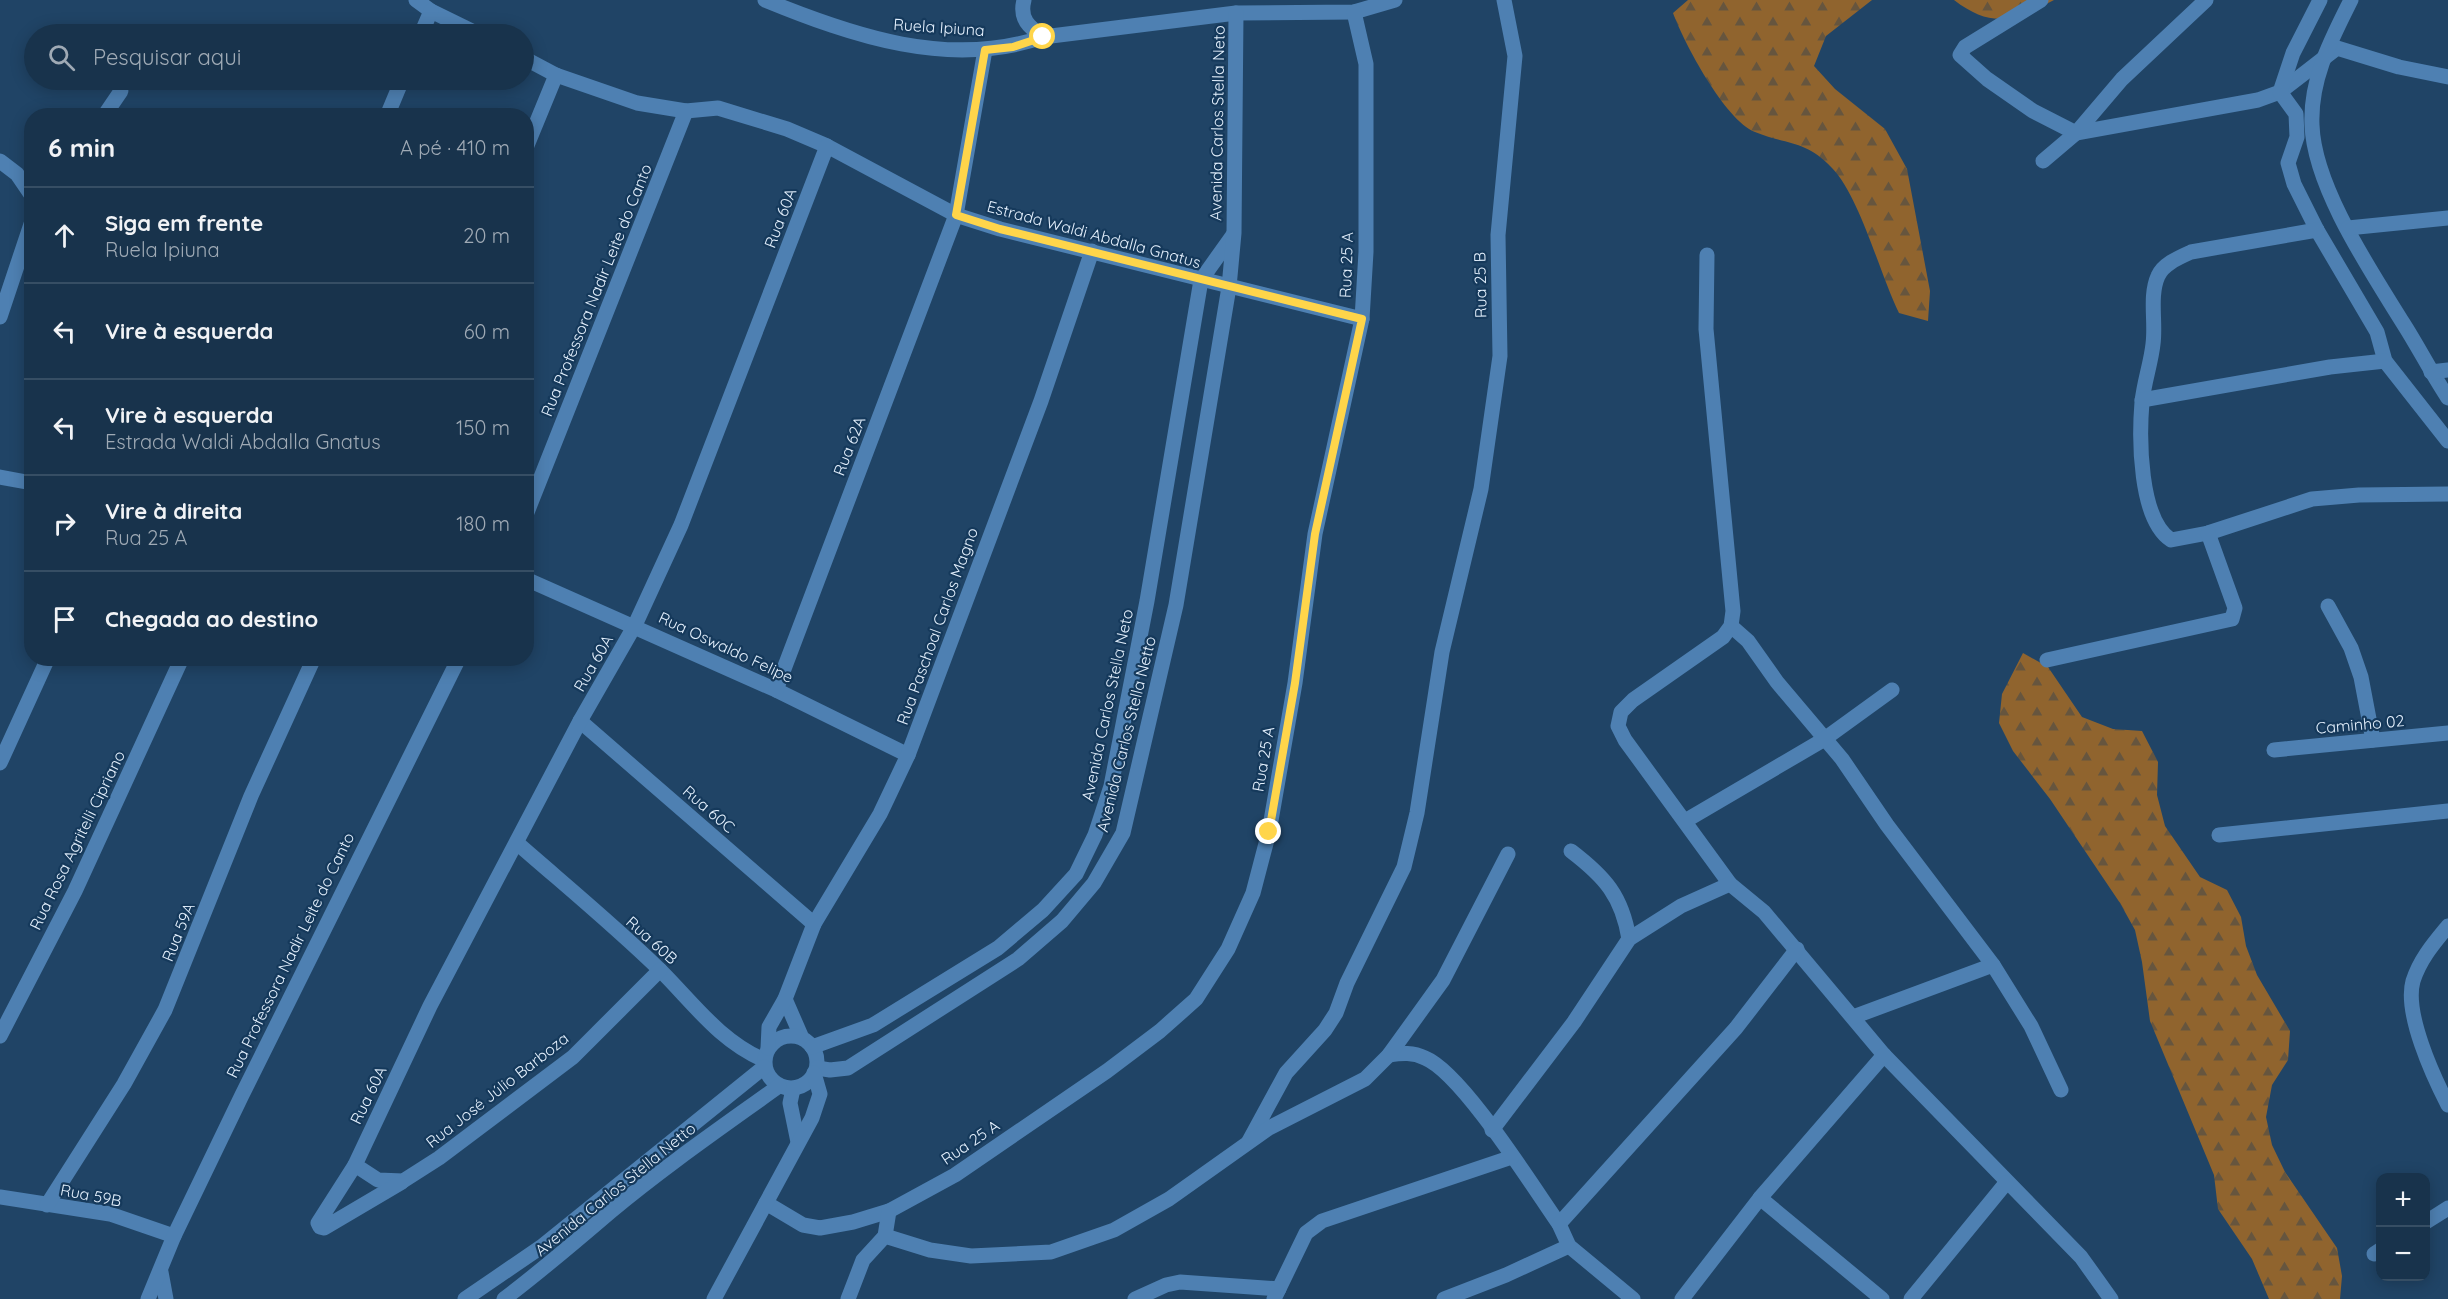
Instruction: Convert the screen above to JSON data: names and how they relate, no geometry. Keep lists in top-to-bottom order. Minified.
{"streets":{"street":["Ruela Ipiuna","Avenida Carlos Stella Neto","Rua 60A","Estrada Waldi Abdalla Gnatus","Rua 25 A","Rua 25 B","Rua Professora Nadir Leite do Canto","Rua 62A","Rua Paschoal Carlos Magno","Rua Oswaldo Felipe","Caminho 02","Avenida Carlos Stella Netto","Rua 60C","Rua Rosa Agritelli Cipriano","Rua 59A","Rua 60B","Rua José Júlio Barboza","Rua 59B"]},"crossings":[["Ruela Ipiuna","Avenida Carlos Stella Neto"],["Ruela Ipiuna","Rua 25 A"],["Ruela Ipiuna","Rua 62A"],["Avenida Carlos Stella Neto","Estrada Waldi Abdalla Gnatus"],["Avenida Carlos Stella Neto","Rua Paschoal Carlos Magno"],["Avenida Carlos Stella Neto","Avenida Carlos Stella Netto"],["Avenida Carlos Stella Neto","Rua 60B"],["Rua 60A","Estrada Waldi Abdalla Gnatus"],["Rua 60A","Rua Oswaldo Felipe"],["Rua 60A","Rua 60C"],["Rua 60A","Rua 60B"],["Rua 60A","Rua José Júlio Barboza"],["Estrada Waldi Abdalla Gnatus","Rua 25 A"],["Estrada Waldi Abdalla Gnatus","Rua Professora Nadir Leite do Canto"],["Estrada Waldi Abdalla Gnatus","Rua 62A"],["Estrada Waldi Abdalla Gnatus","Rua Paschoal Carlos Magno"],["Estrada Waldi Abdalla Gnatus","Avenida Carlos Stella Netto"],["Rua Professora Nadir Leite do Canto","Rua 59B"],["Rua 62A","Rua Oswaldo Felipe"],["Rua Paschoal Carlos Magno","Rua Oswaldo Felipe"],["Rua Paschoal Carlos Magno","Avenida Carlos Stella Netto"],["Rua Paschoal Carlos Magno","Rua 60C"],["Rua Paschoal Carlos Magno","Rua 60B"],["Avenida Carlos Stella Netto","Rua 60B"],["Rua 59A","Rua 59B"],["Rua 60B","Rua José Júlio Barboza"]],"page":{"search":"Pesquisar aqui","heading":["6 min","A pé · 410 m"],"list":[["Siga em frente","Ruela Ipiuna","20 m"],["Vire à esquerda","60 m"],["Vire à esquerda","Estrada Waldi Abdalla Gnatus","150 m"],["Vire à direita","Rua 25 A","180 m"],"Chegada ao destino"],"map_buttons":["+","−"]}}
